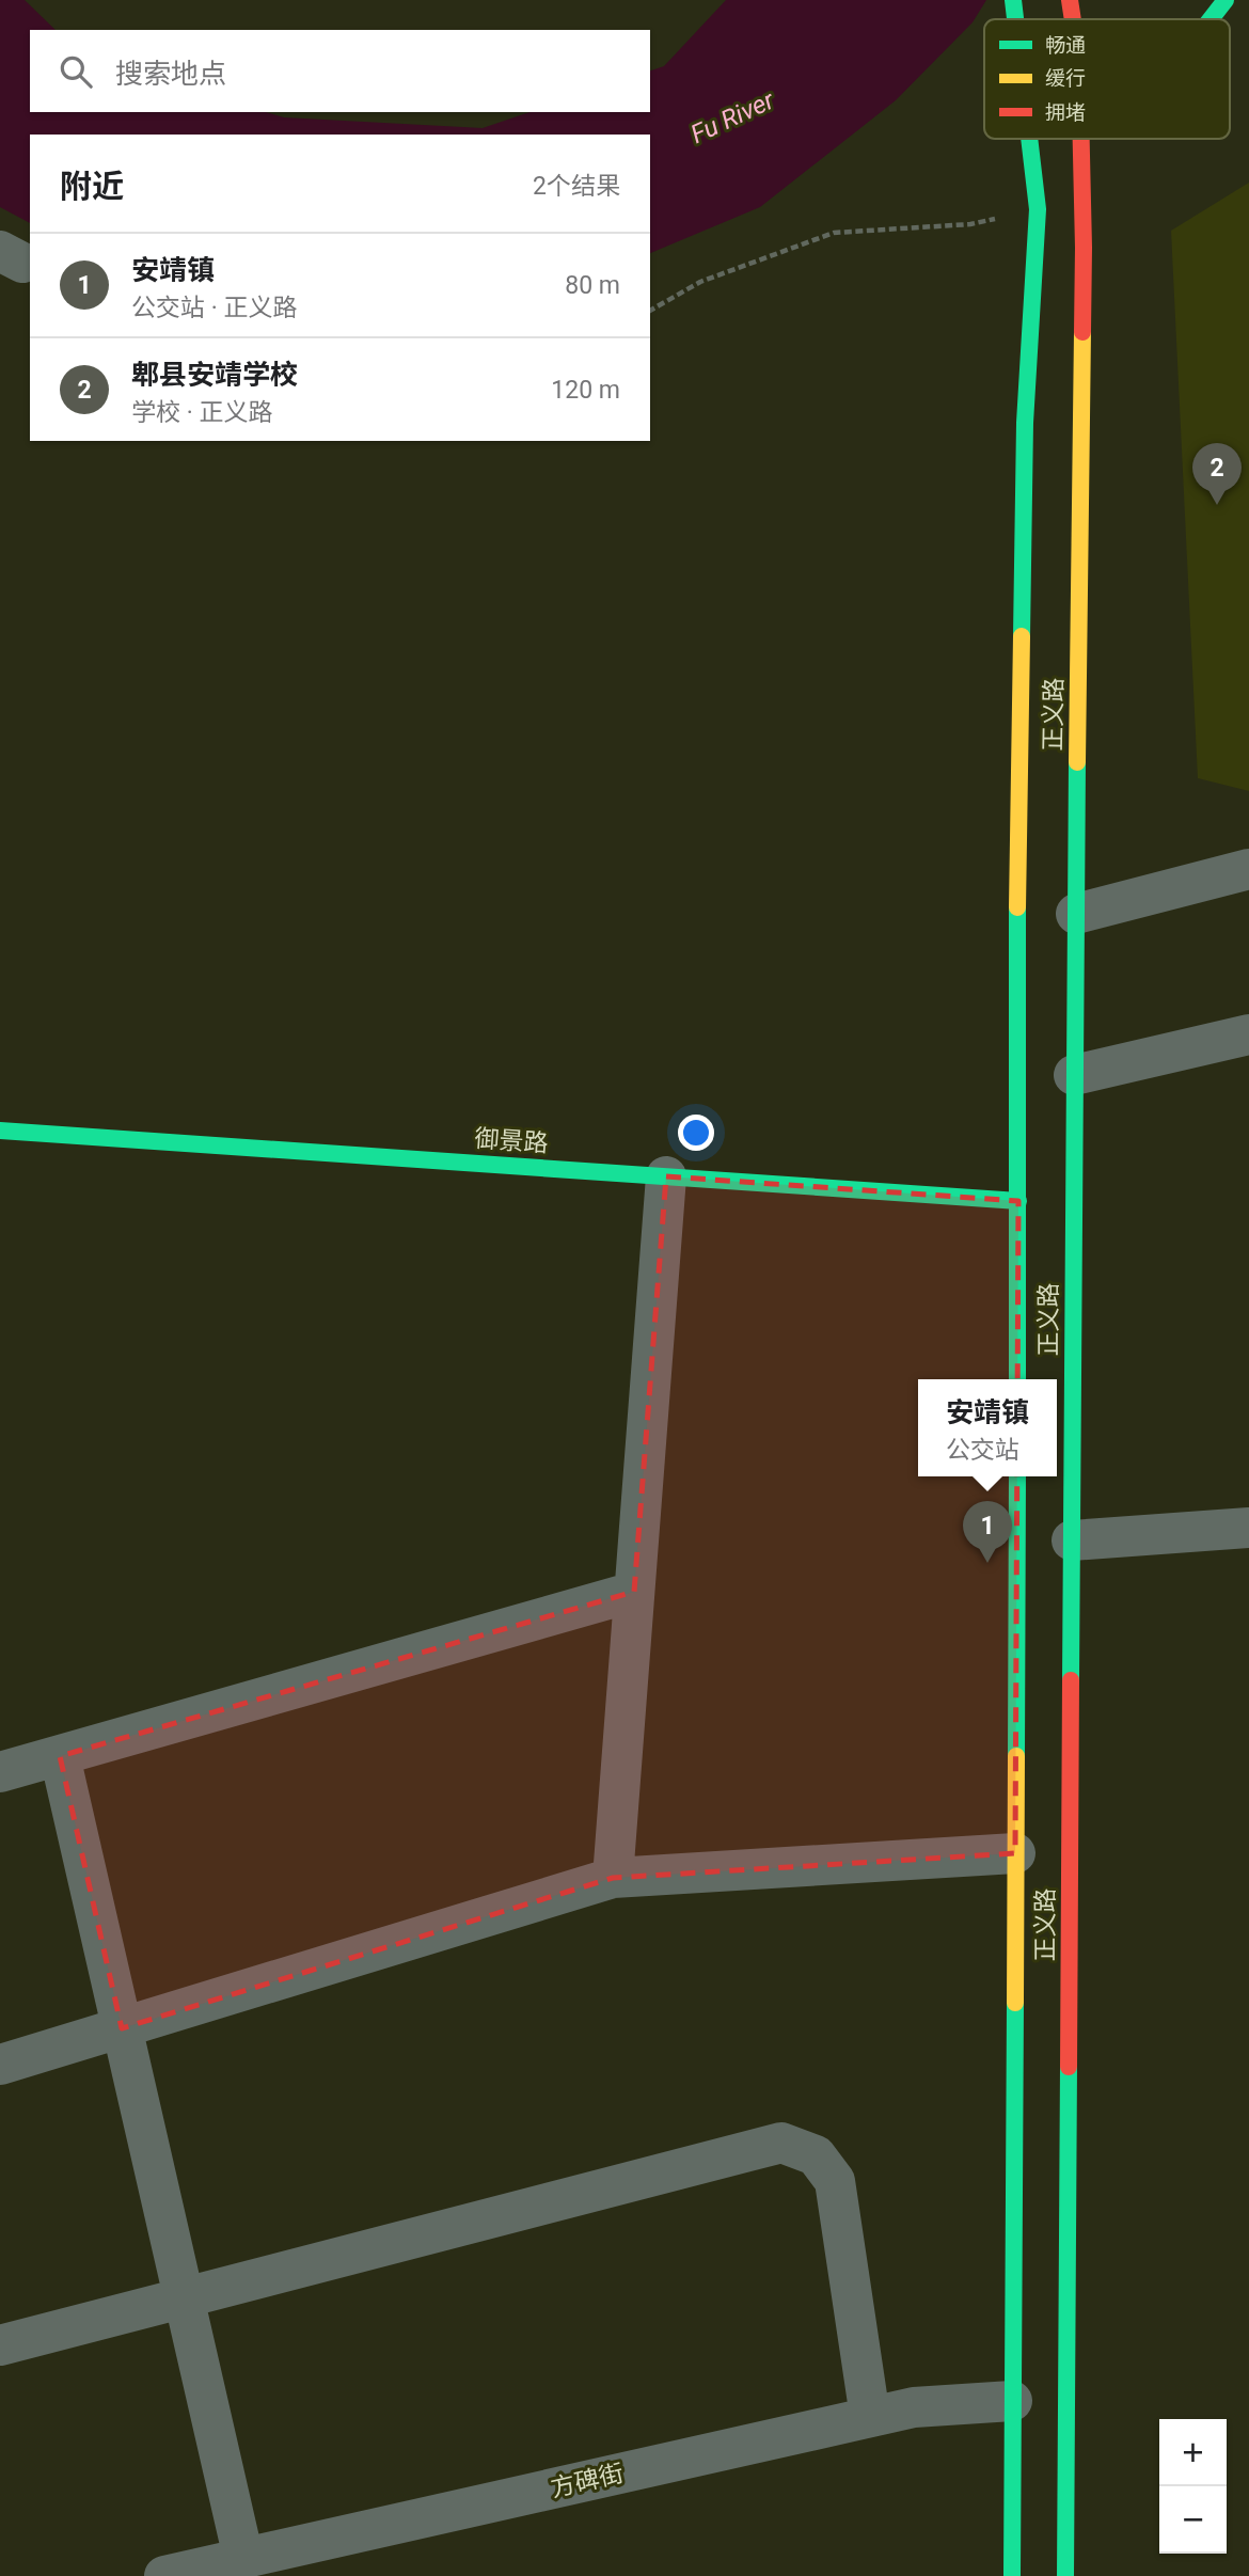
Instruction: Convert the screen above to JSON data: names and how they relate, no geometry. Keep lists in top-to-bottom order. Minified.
{"streets":{"main road":["正义路","御景路"],"street":["方碑街"]},"crossings":[["正义路","御景路"],["正义路","方碑街"]],"water":["Fu River"],"legend":["畅通","缓行","拥堵"],"page":{"search":"搜索地点","heading":["附近","2个结果"],"list":[{"mark":"1","name":"安靖镇","note":"公交站 · 正义路","value":"80 m"},{"mark":"2","name":"郫县安靖学校","note":"学校 · 正义路","value":"120 m"}],"pins":["2","1"],"popup":["安靖镇","公交站"],"map_buttons":["+","−"]}}
